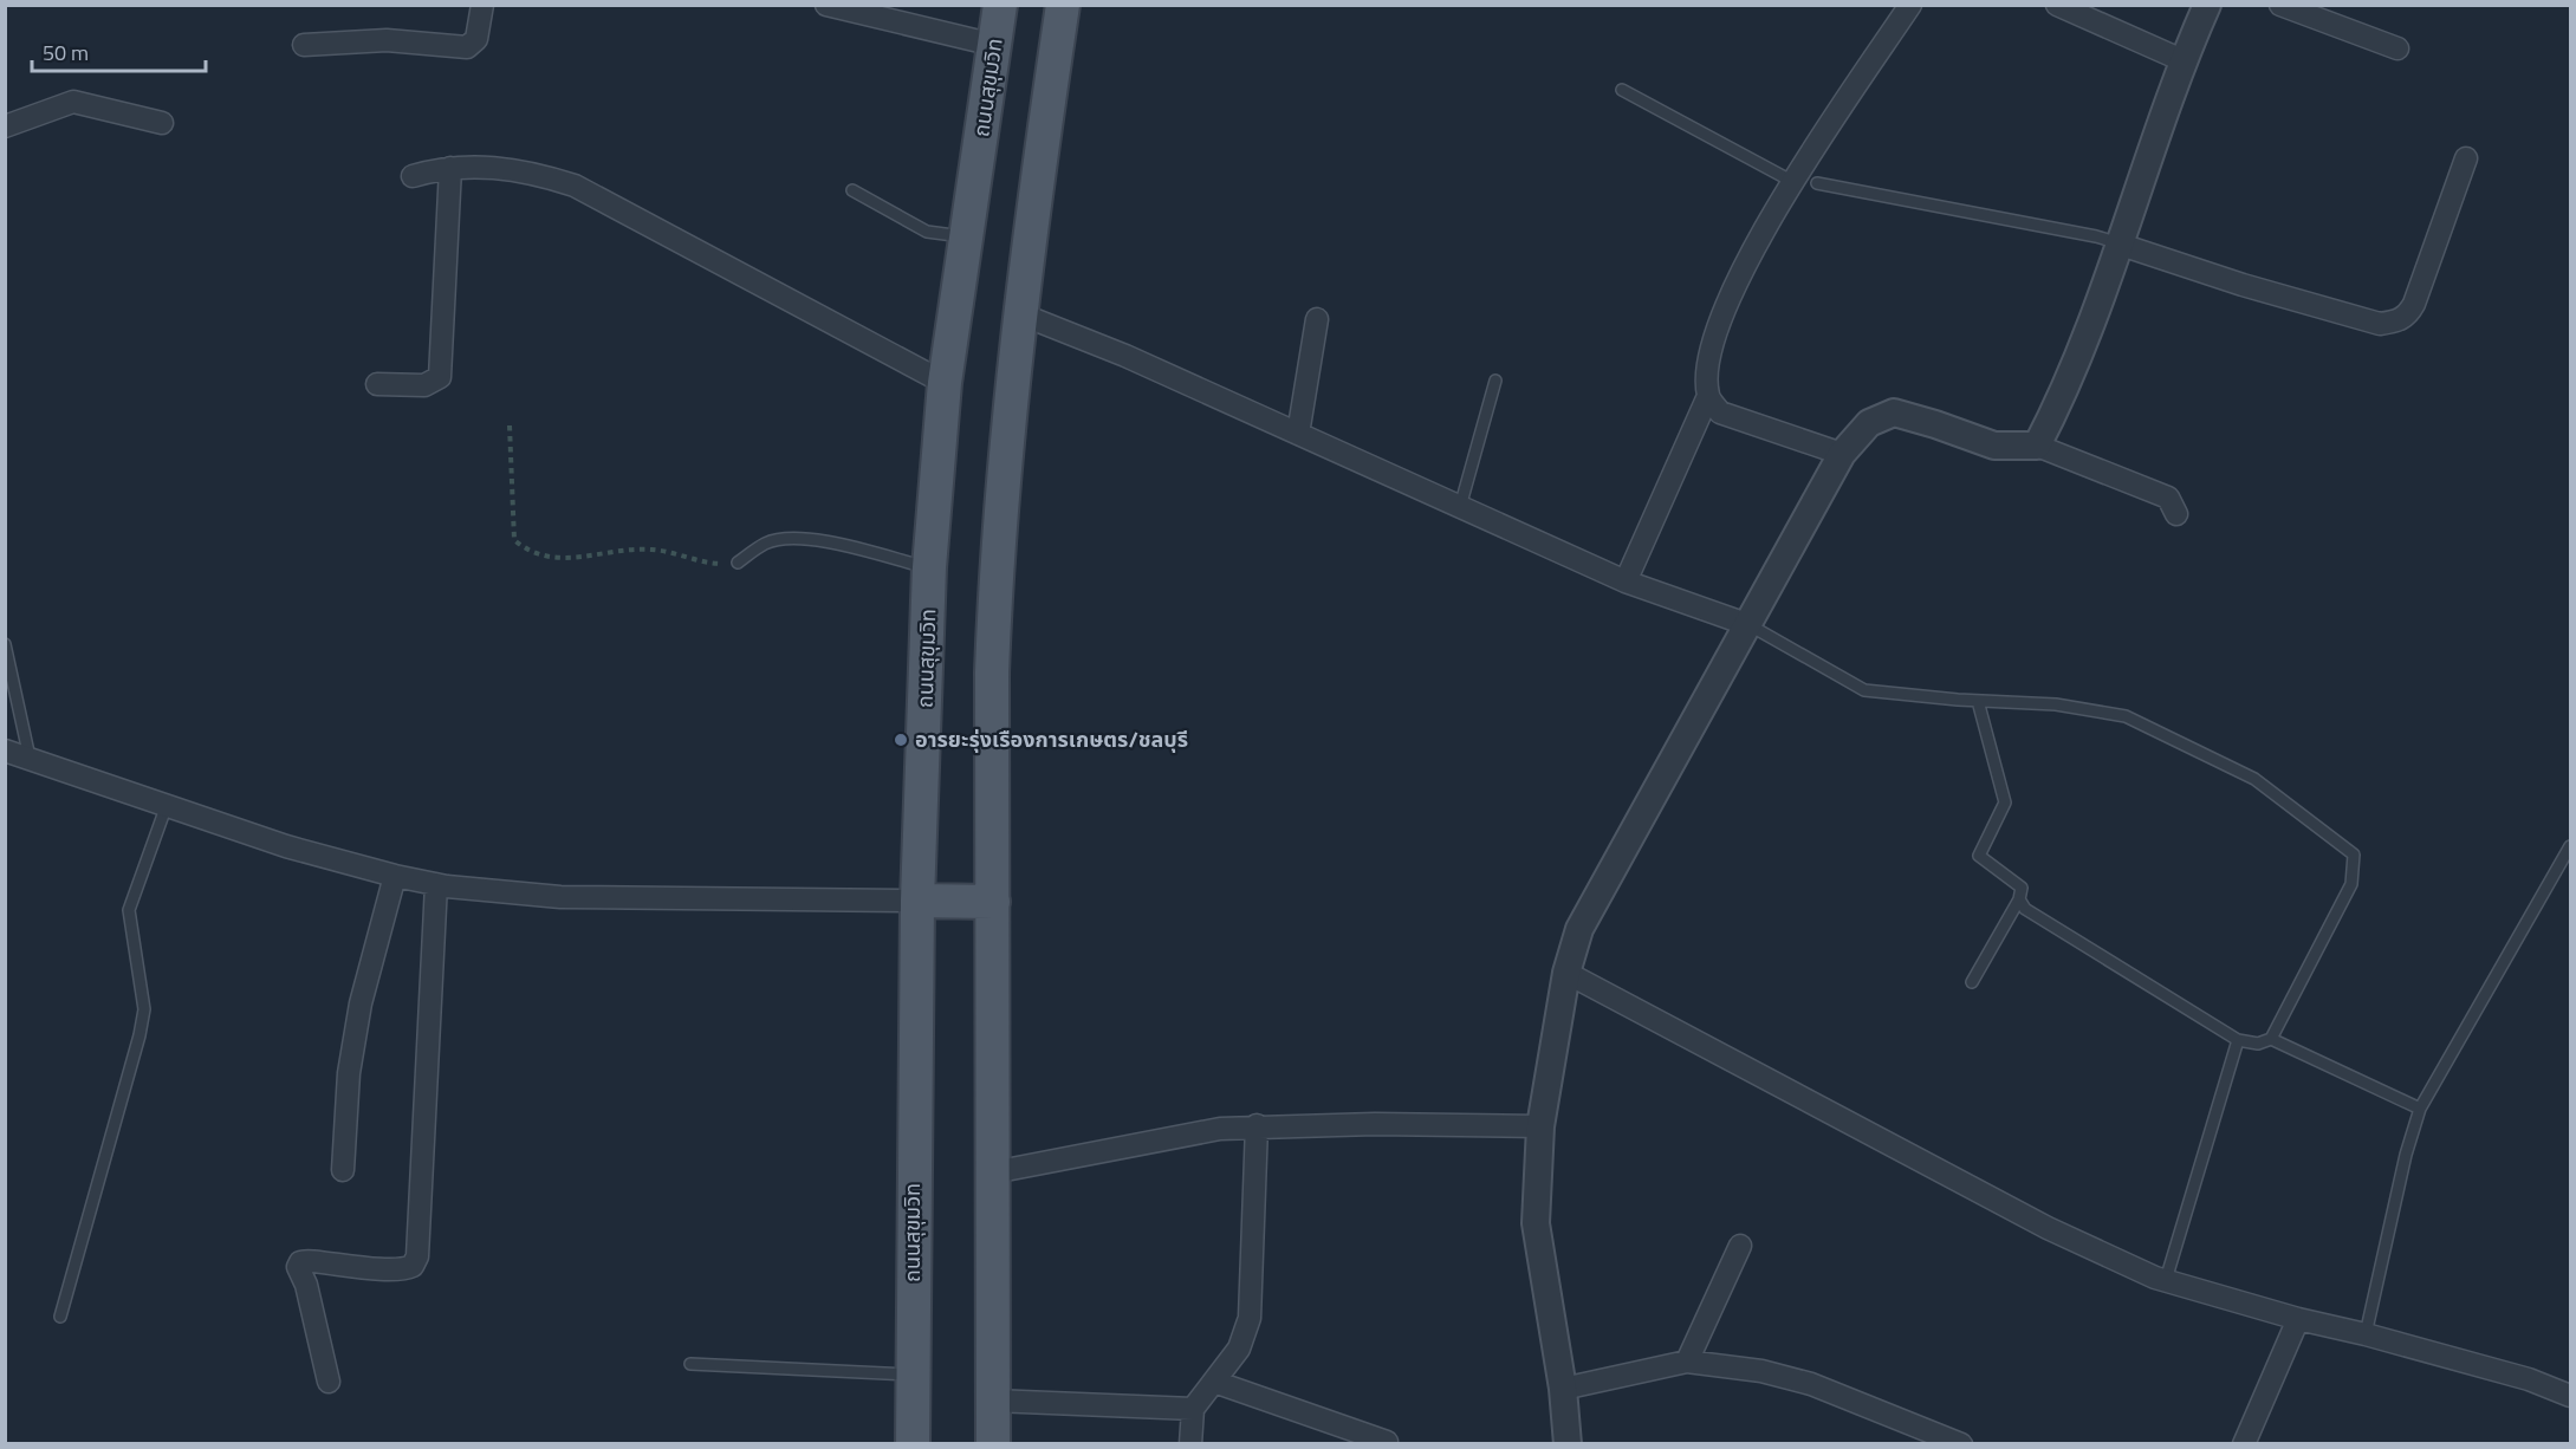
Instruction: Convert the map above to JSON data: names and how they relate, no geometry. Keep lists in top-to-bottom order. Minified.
{"streets":{"main road":["ถนนสุขุมวิท"]},"places":["อารยะรุ่งเรืองการเกษตร/ชลบุรี"],"scale_bar":"50 m"}
